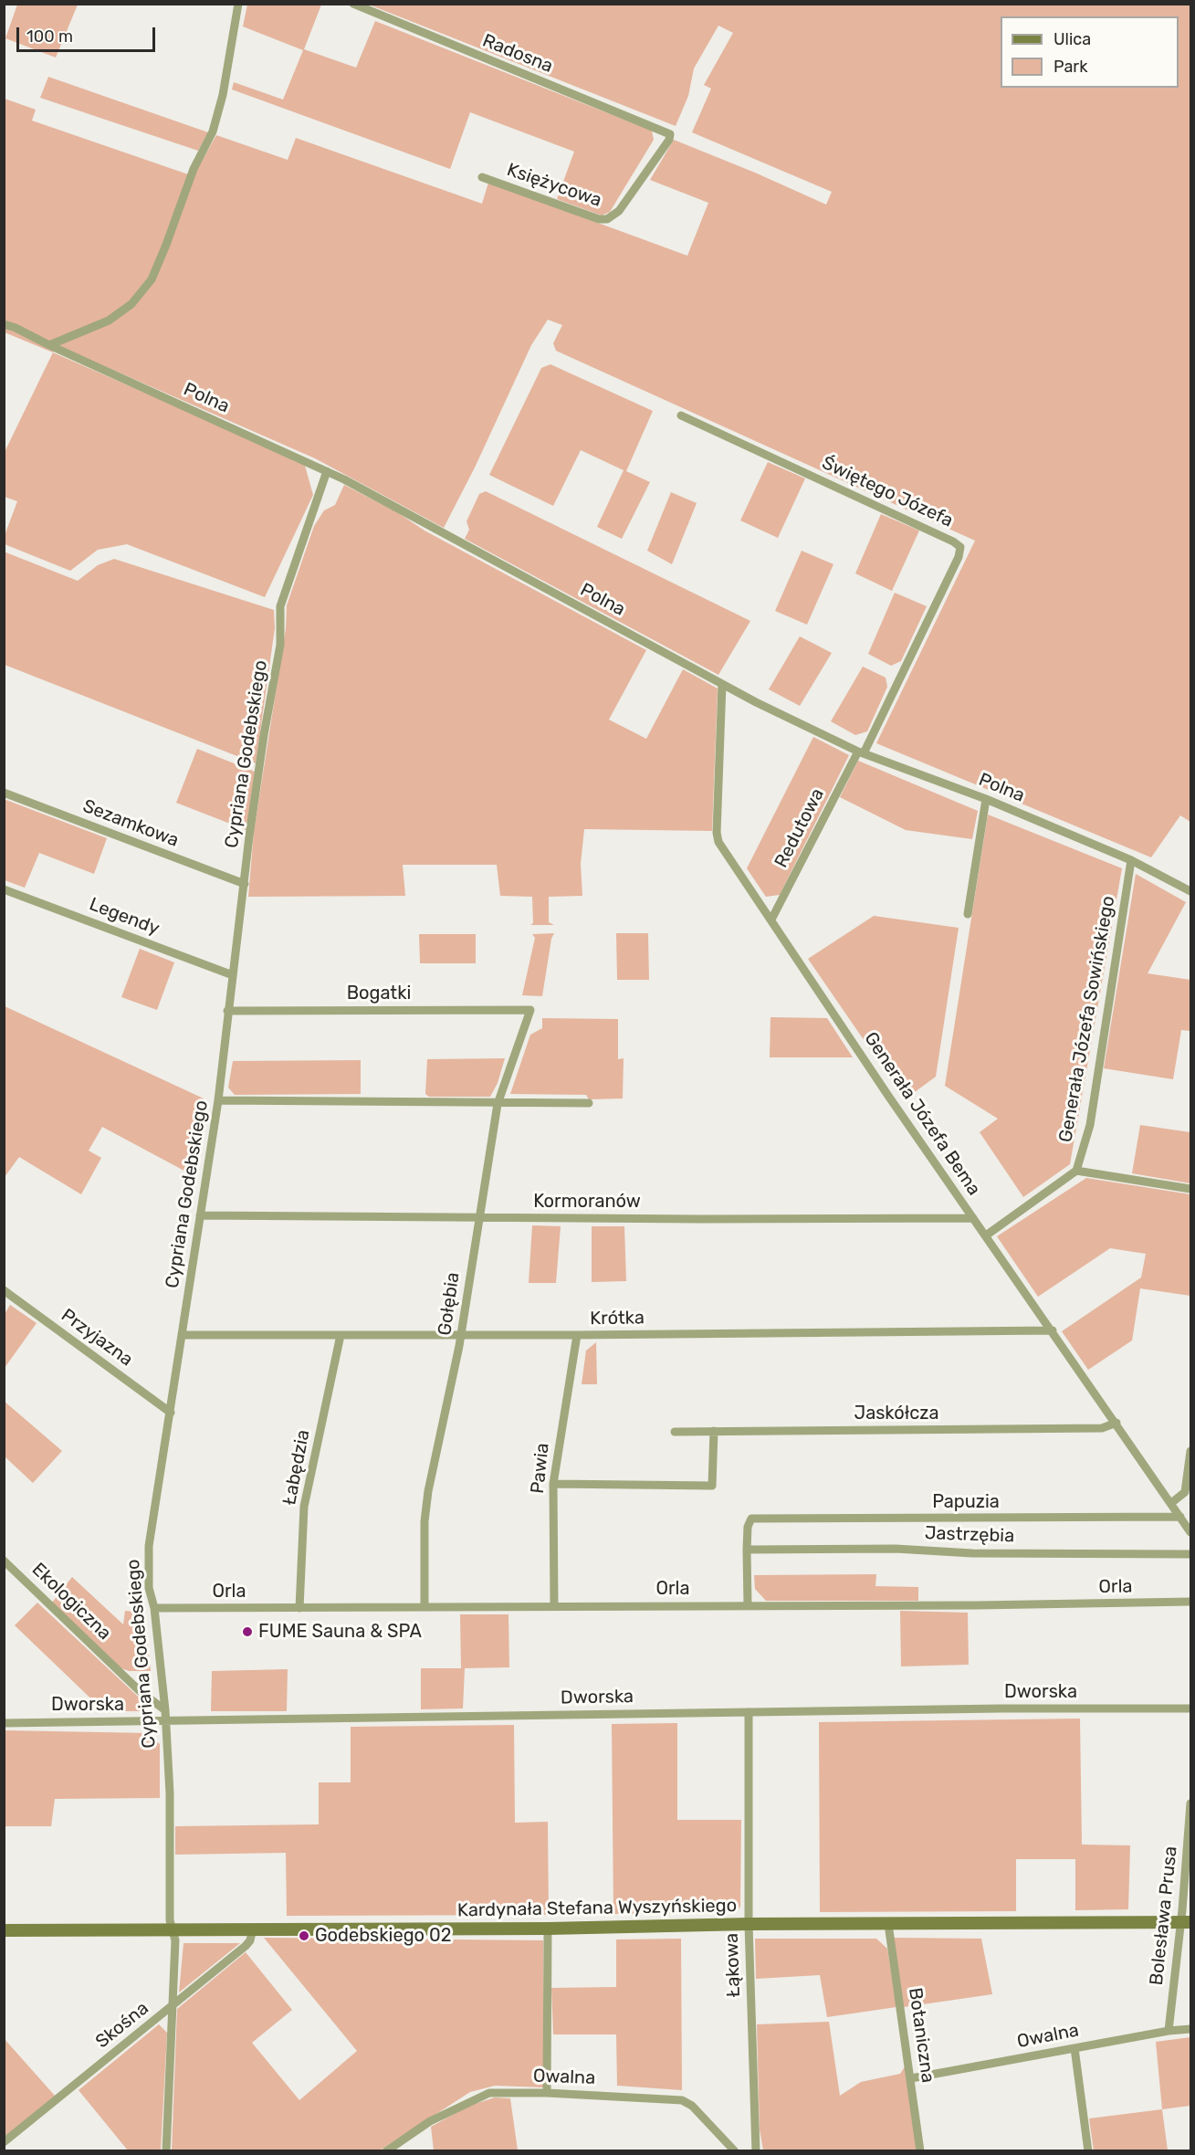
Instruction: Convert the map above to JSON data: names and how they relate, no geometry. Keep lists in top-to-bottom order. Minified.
{"streets":{"main road":["Kardynała Stefana Wyszyńskiego"],"street":["Radosna","Księżycowa","Polna","Świętego Józefa","Cypriana Godebskiego","Sezamkowa","Redutowa","Legendy","Bogatki","Generała Józefa Sowińskiego","Generała Józefa Bema","Kormoranów","Gołębia","Krótka","Przyjazna","Jaskółcza","Łabędzia","Pawia","Papuzia","Jastrzębia","Orla","Ekologiczna","Dworska","Bolesława Prusa","Łąkowa","Skośna","Botaniczna","Owalna"]},"crossings":[["Radosna","Księżycowa"],["Polna","Świętego Józefa"],["Polna","Cypriana Godebskiego"],["Polna","Redutowa"],["Polna","Generała Józefa Sowińskiego"],["Polna","Generała Józefa Bema"],["Świętego Józefa","Redutowa"],["Cypriana Godebskiego","Sezamkowa"],["Cypriana Godebskiego","Legendy"],["Cypriana Godebskiego","Bogatki"],["Cypriana Godebskiego","Kormoranów"],["Cypriana Godebskiego","Krótka"],["Cypriana Godebskiego","Przyjazna"],["Cypriana Godebskiego","Orla"],["Cypriana Godebskiego","Ekologiczna"],["Cypriana Godebskiego","Dworska"],["Cypriana Godebskiego","Kardynała Stefana Wyszyńskiego"],["Cypriana Godebskiego","Skośna"],["Redutowa","Generała Józefa Bema"],["Bogatki","Gołębia"],["Generała Józefa Sowińskiego","Generała Józefa Bema"],["Generała Józefa Bema","Kormoranów"],["Generała Józefa Bema","Krótka"],["Generała Józefa Bema","Jaskółcza"],["Generała Józefa Bema","Papuzia"],["Kormoranów","Gołębia"],["Gołębia","Krótka"],["Gołębia","Orla"],["Krótka","Łabędzia"],["Krótka","Pawia"],["Łabędzia","Orla"],["Pawia","Orla"],["Papuzia","Jastrzębia"],["Dworska","Łąkowa"],["Kardynała Stefana Wyszyńskiego","Bolesława Prusa"],["Kardynała Stefana Wyszyńskiego","Łąkowa"],["Kardynała Stefana Wyszyńskiego","Skośna"],["Kardynała Stefana Wyszyńskiego","Botaniczna"],["Bolesława Prusa","Owalna"],["Botaniczna","Owalna"]],"places":["FUME Sauna & SPA","Godebskiego 02"],"legend":["Ulica","Park"],"scale_bar":"100 m"}
